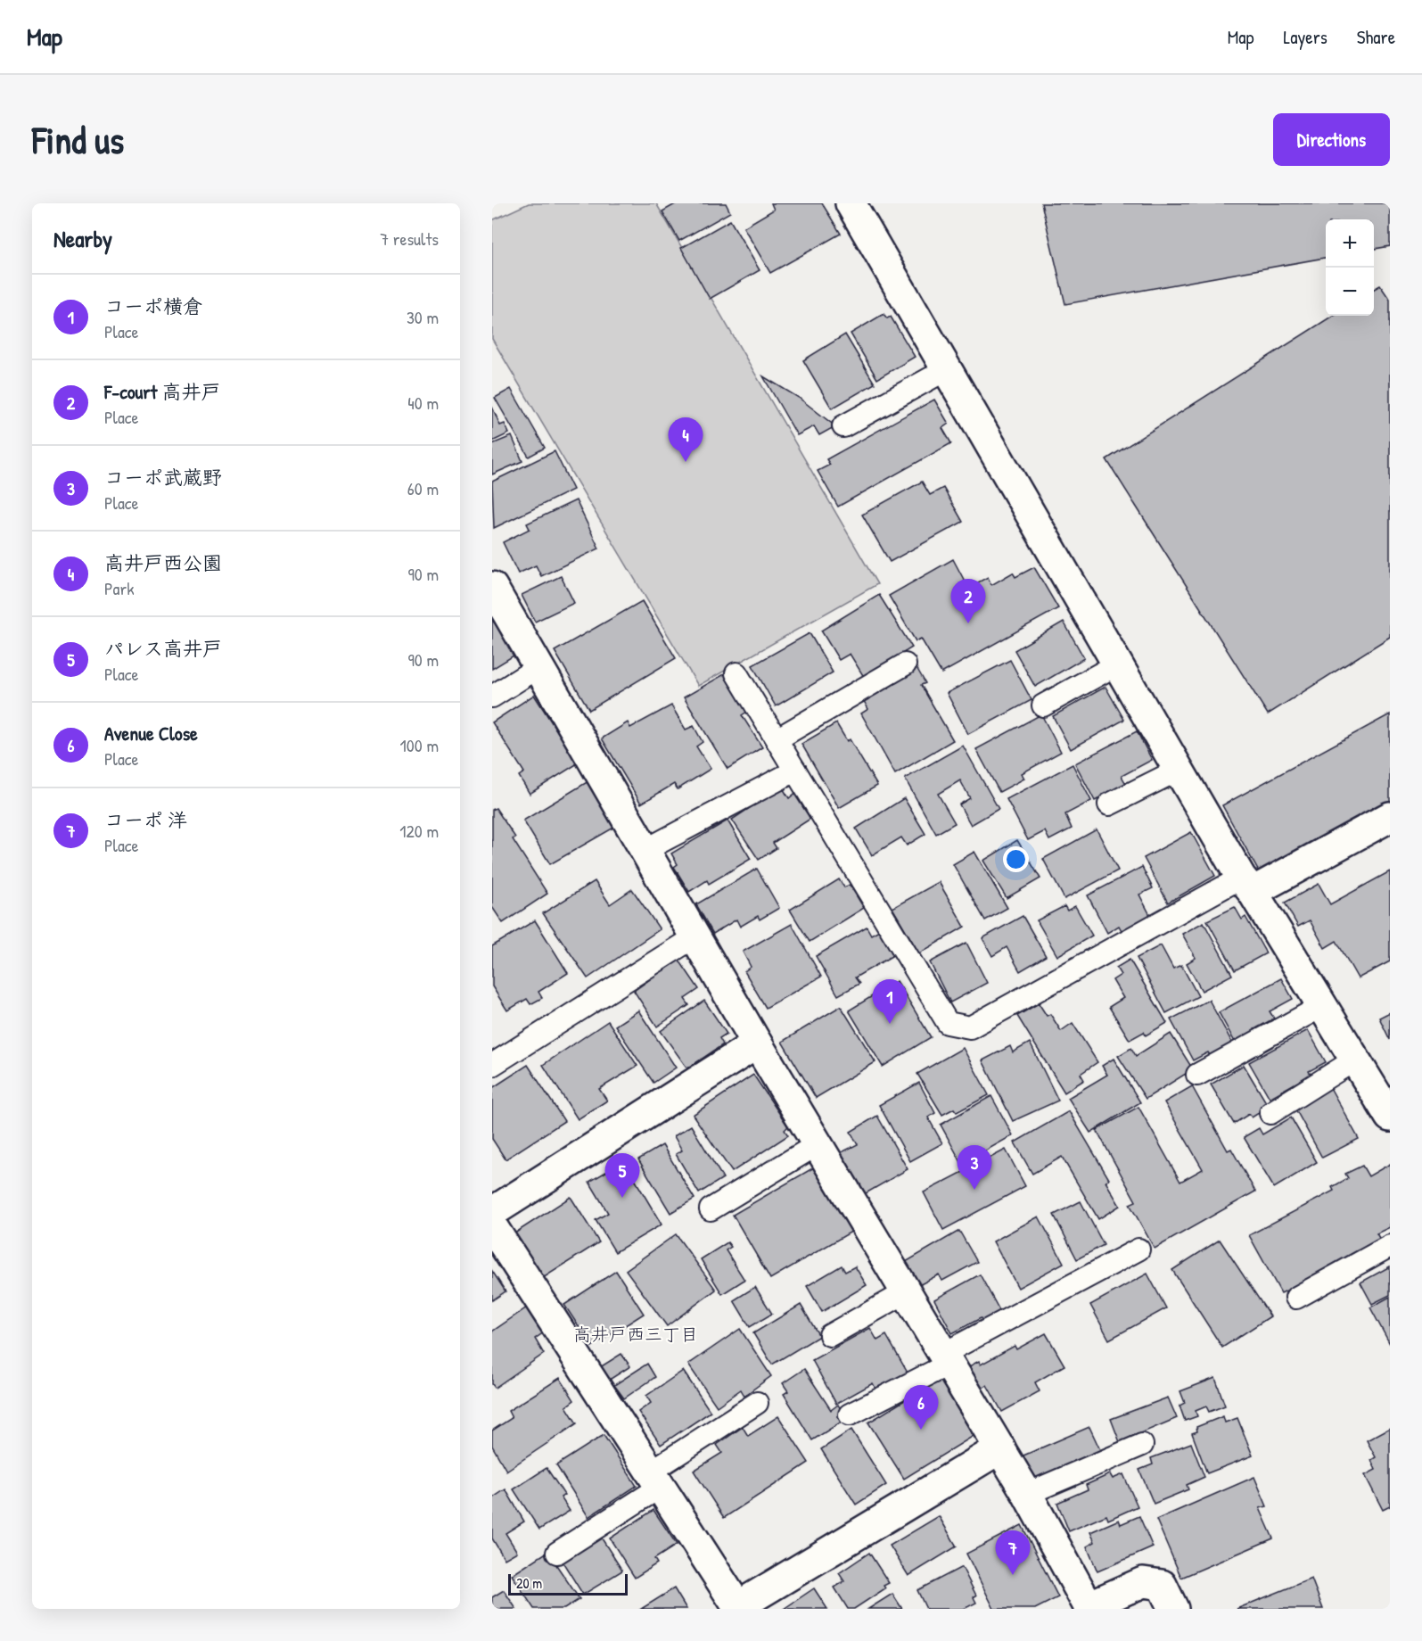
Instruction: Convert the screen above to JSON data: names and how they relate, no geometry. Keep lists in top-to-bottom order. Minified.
{"districts":["高井戸西三丁目"],"scale_bar":"20 m","page":{"header":"Map","nav":["Map","Layers","Share"],"buttons":"Directions","title":"Find us","heading":["Nearby","7 results"],"map_buttons":["+","−"],"list":[{"mark":"1","name":"コーポ横倉","note":"Place","value":"30 m"},{"mark":"2","name":"F-court 高井戸","note":"Place","value":"40 m"},{"mark":"3","name":"コーポ武蔵野","note":"Place","value":"60 m"},{"mark":"4","name":"高井戸西公園","note":"Park","value":"90 m"},{"mark":"5","name":"パレス高井戸","note":"Place","value":"90 m"},{"mark":"6","name":"Avenue Close","note":"Place","value":"100 m"},{"mark":"7","name":"コーポ 洋","note":"Place","value":"120 m"}],"pins":["4","2","1","3","5","6","7"],"scale":"20 m"}}
